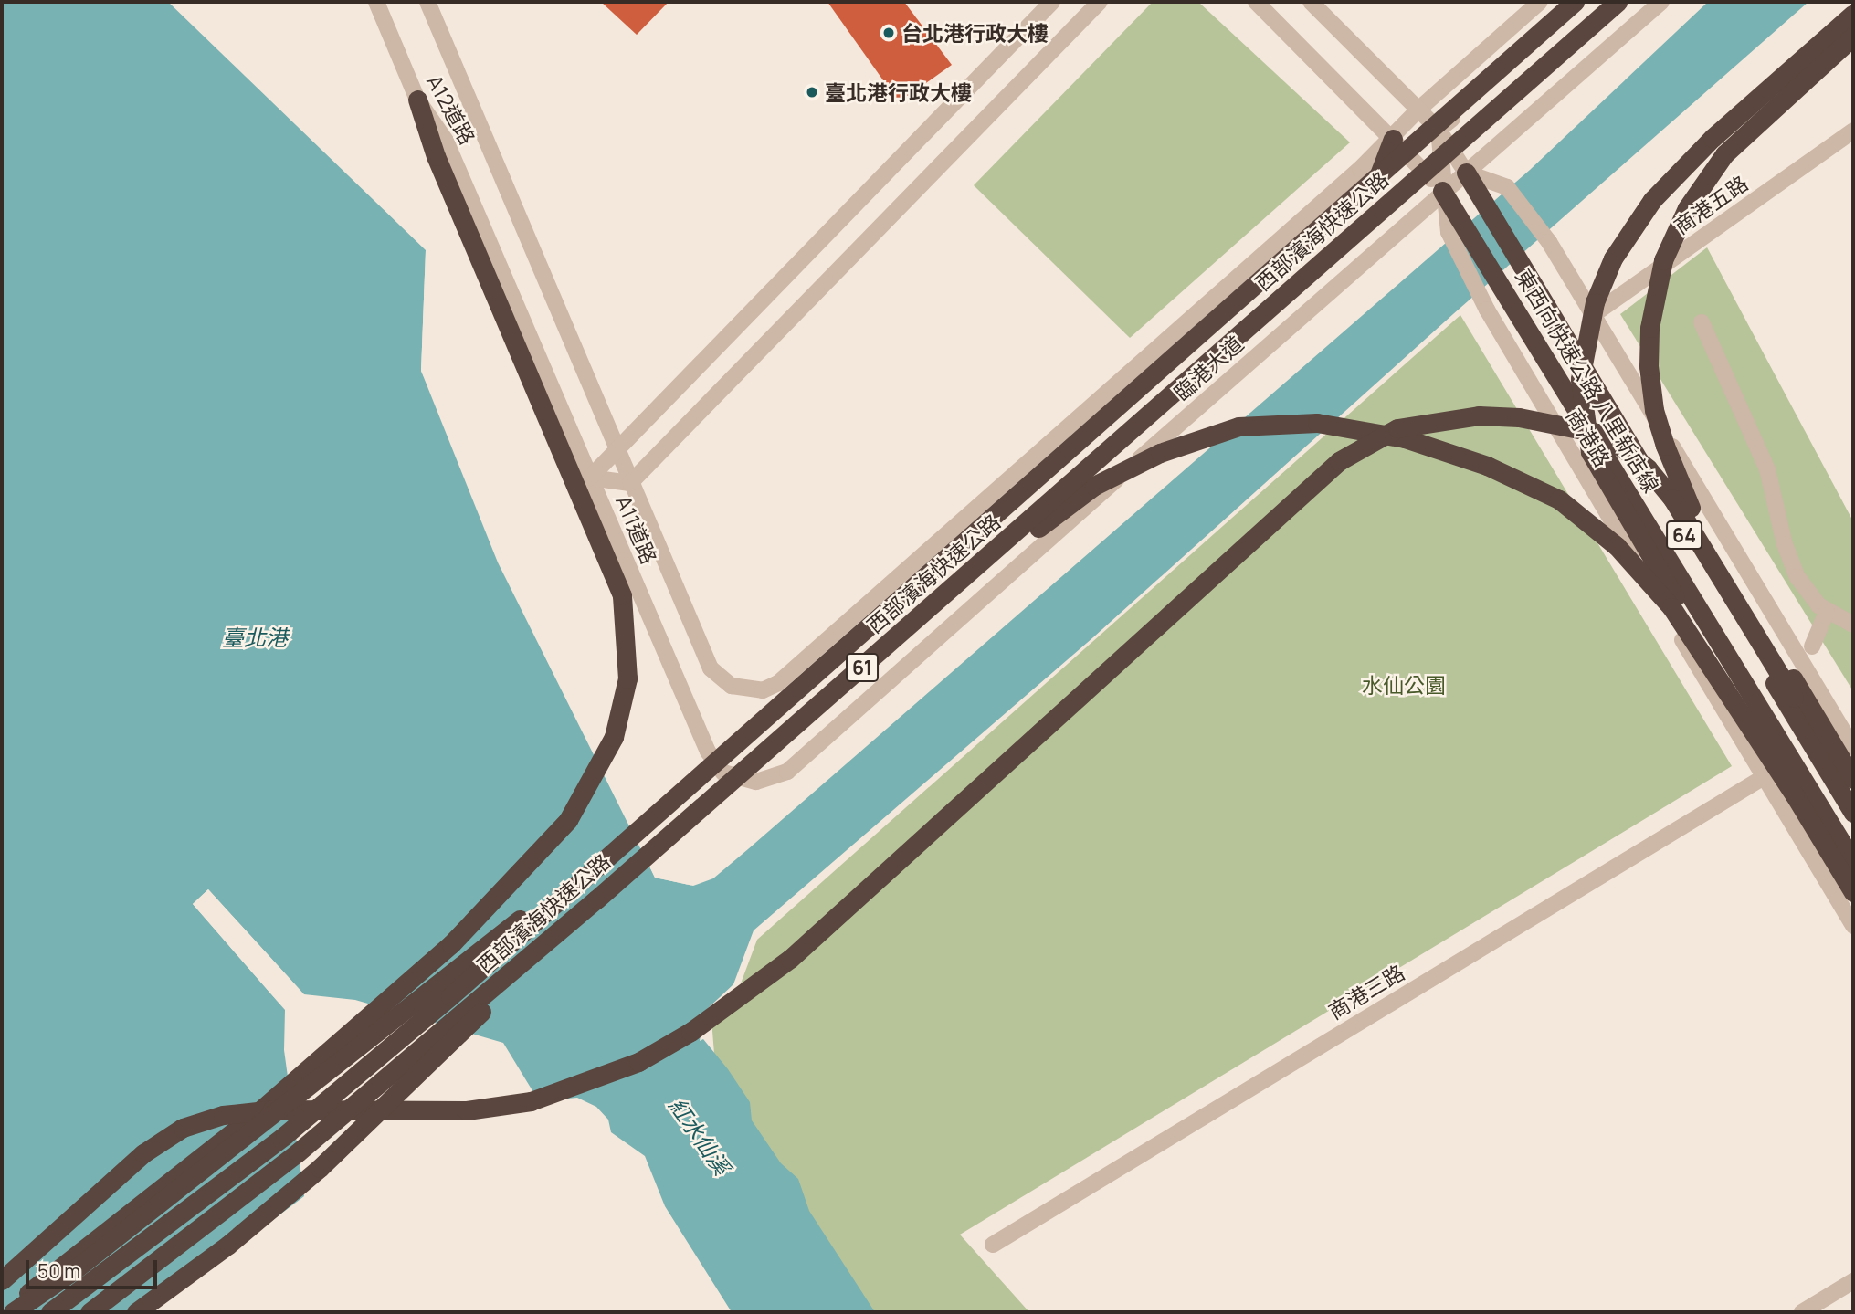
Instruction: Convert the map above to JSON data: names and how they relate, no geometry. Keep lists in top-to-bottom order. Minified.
{"streets":{"highway":["西部濱海快速公路","東西向快速公路 八里新店線","64","61"],"street":["A12道路","商港五路","臨港大道","商港路","A11道路","商港三路"]},"crossings":[["A12道路","A11道路"],["臨港大道","東西向快速公路 八里新店線"],["臨港大道","A11道路"],["東西向快速公路 八里新店線","商港路"],["商港路","商港三路"]],"water":["臺北港","紅水仙溪"],"parks":["水仙公園"],"places":["台北港行政大樓","臺北港行政大樓"],"scale_bar":"50 m"}
